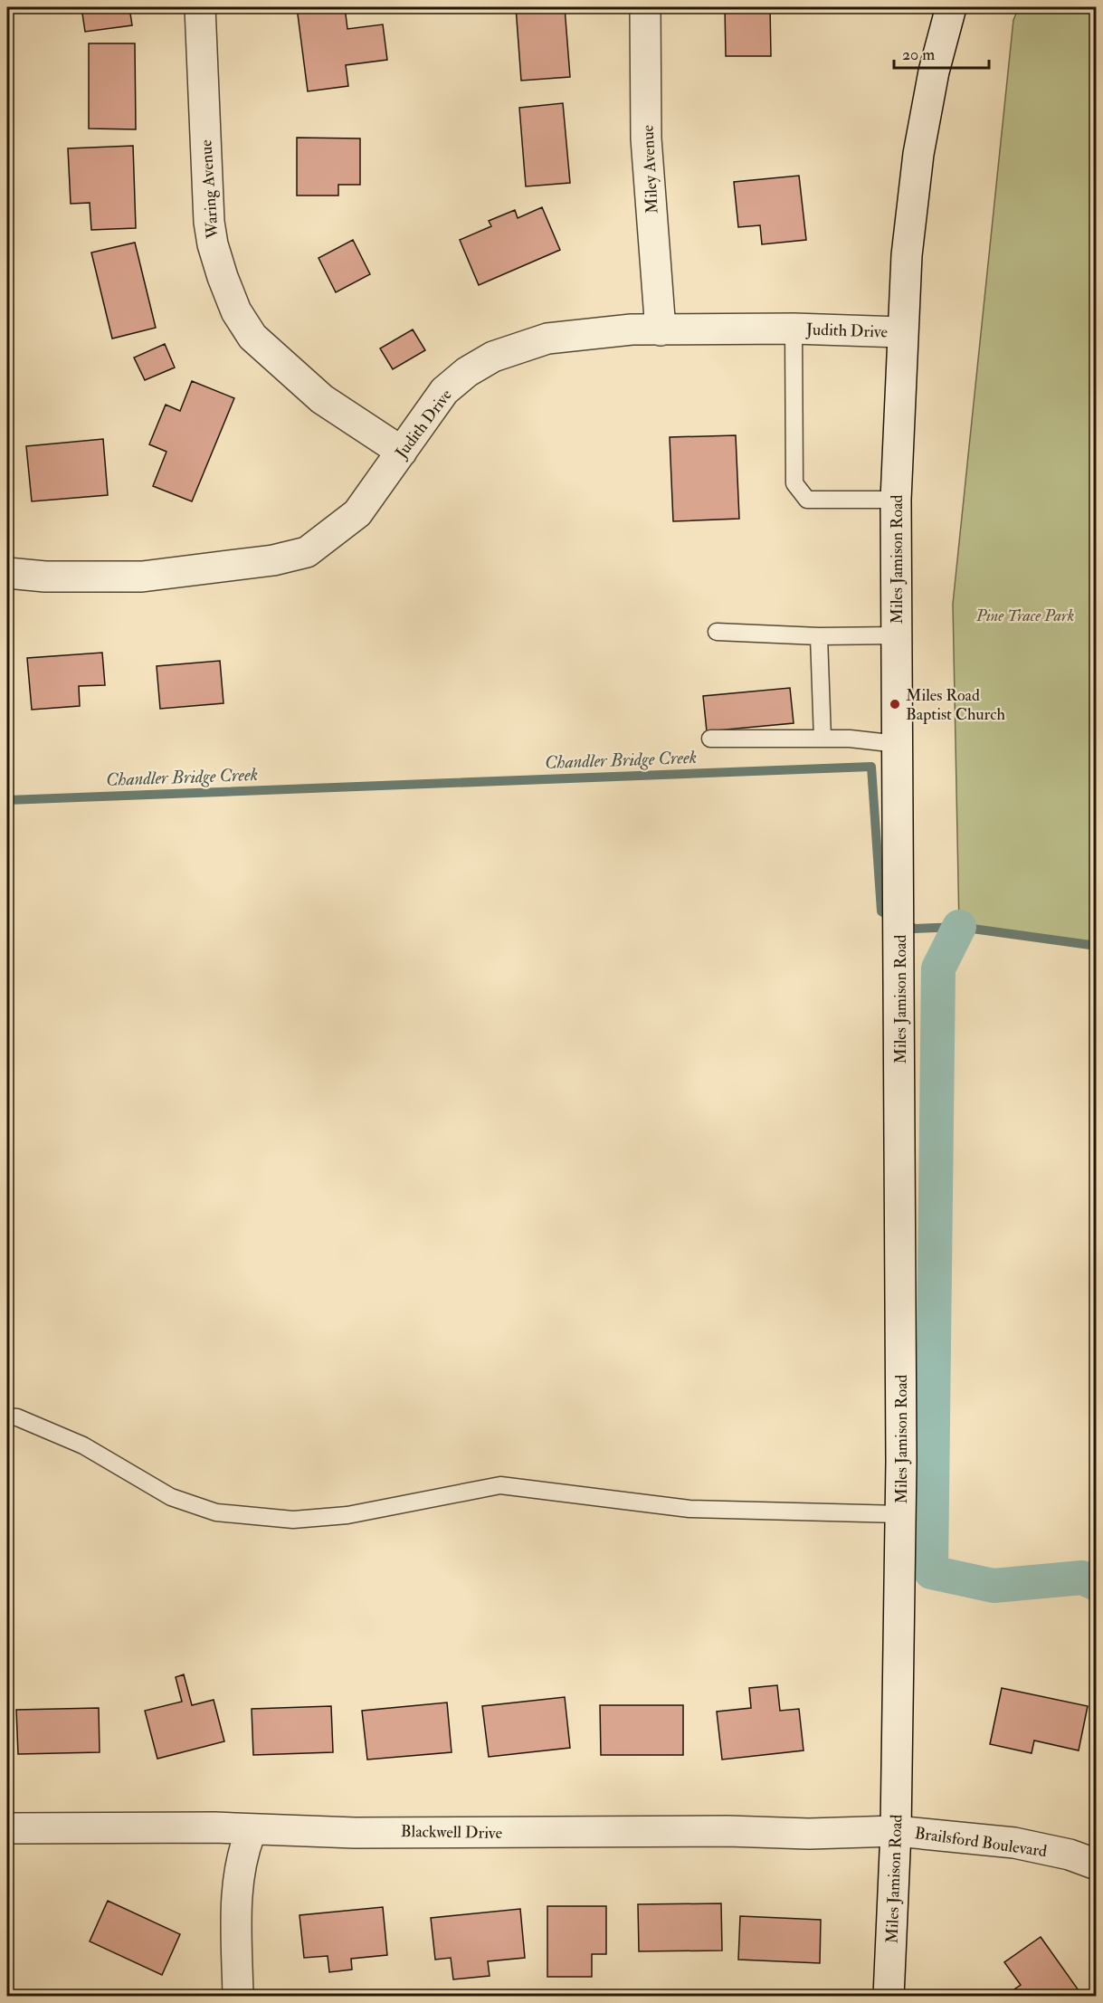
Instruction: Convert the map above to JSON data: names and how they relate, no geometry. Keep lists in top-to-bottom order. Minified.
{"streets":{"street":["Miley Avenue","Waring Avenue","Judith Drive","Miles Jamison Road","Blackwell Drive","Brailsford Boulevard"]},"crossings":[["Miley Avenue","Judith Drive"],["Waring Avenue","Judith Drive"],["Judith Drive","Miles Jamison Road"],["Miles Jamison Road","Blackwell Drive"],["Miles Jamison Road","Brailsford Boulevard"],["Blackwell Drive","Brailsford Boulevard"]],"water":["Chandler Bridge Creek"],"parks":["Pine Trace Park"],"places":["Miles Road Baptist Church"],"scale_bar":"20 m"}
